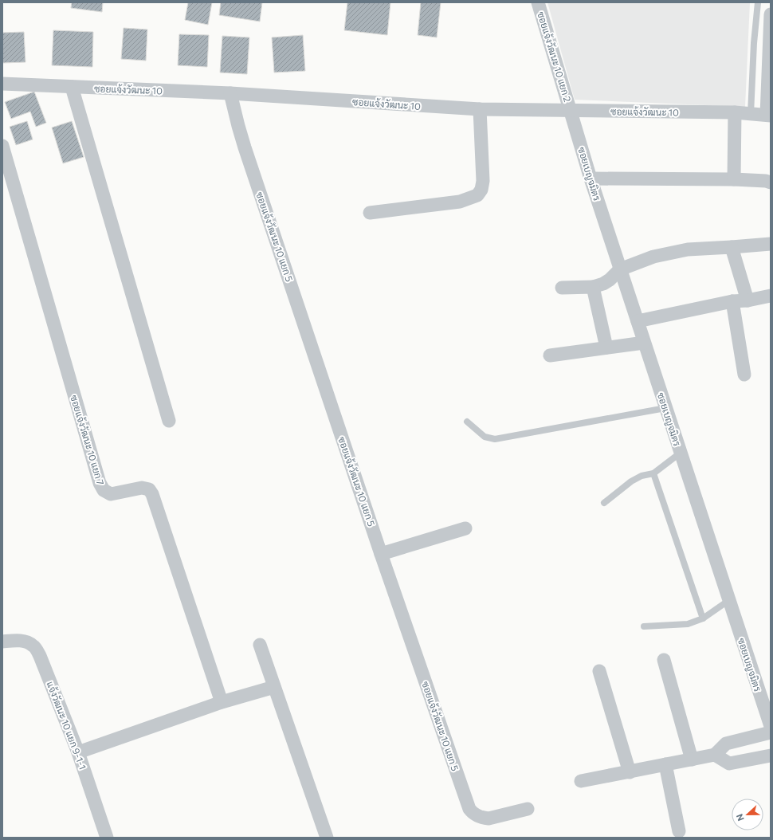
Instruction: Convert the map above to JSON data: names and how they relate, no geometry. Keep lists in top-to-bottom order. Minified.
{"streets":{"street":["ซอยแจ้งวัฒนะ 10 แยก 2","ซอยแจ้งวัฒนะ 10","ซอยเบญจมิตร","ซอยแจ้งวัฒนะ 10 แยก 5","ซอยแจ้งวัฒนะ 10 แยก 7","แจ้งวัฒนะ 10 แยก 9-1-1"]},"crossings":[["ซอยแจ้งวัฒนะ 10 แยก 2","ซอยแจ้งวัฒนะ 10"],["ซอยแจ้งวัฒนะ 10 แยก 2","ซอยเบญจมิตร"],["ซอยแจ้งวัฒนะ 10","ซอยเบญจมิตร"],["ซอยแจ้งวัฒนะ 10","ซอยแจ้งวัฒนะ 10 แยก 5"]],"north":"left"}
